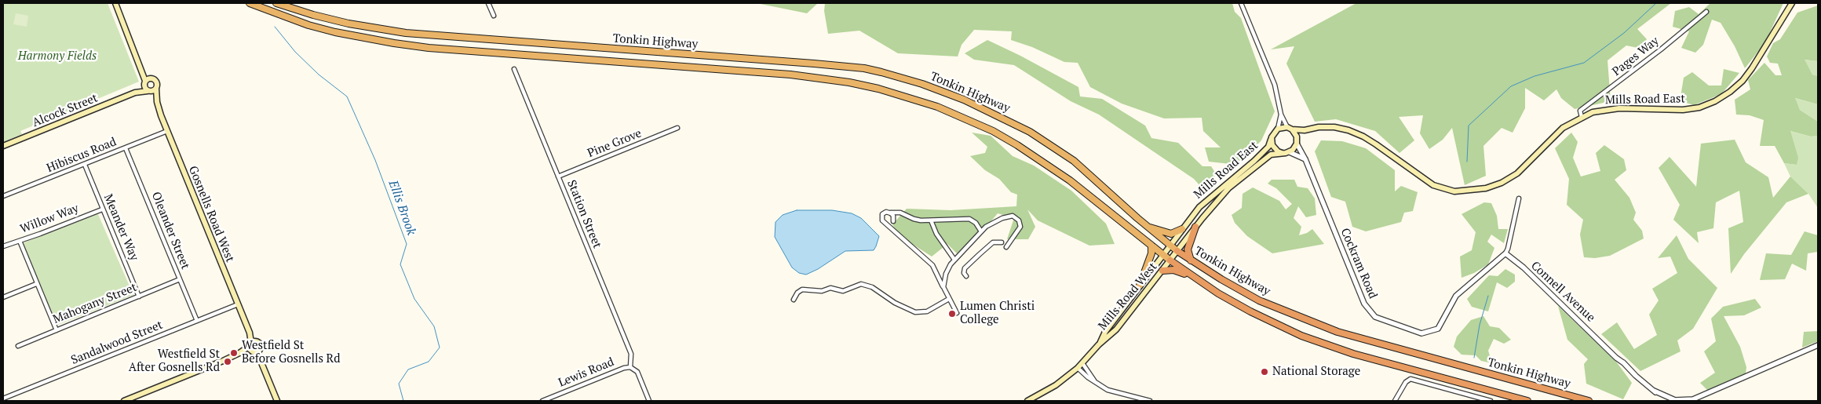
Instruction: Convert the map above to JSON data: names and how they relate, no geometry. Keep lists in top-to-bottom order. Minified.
{"streets":{"highway":["Tonkin Highway"],"main road":["Mills Road East","Alcock Street","Gosnells Road West","Mills Road West"],"street":["Pages Way","Pine Grove","Hibiscus Road","Station Street","Willow Way","Meander Way","Oleander Street","Cockram Road","Connell Avenue","Mahogany Street","Sandalwood Street","Lewis Road"]},"crossings":[["Tonkin Highway","Mills Road East"],["Tonkin Highway","Mills Road West"],["Pages Way","Mills Road East"],["Mills Road East","Cockram Road"],["Mills Road East","Mills Road West"],["Alcock Street","Gosnells Road West"],["Pine Grove","Station Street"],["Hibiscus Road","Gosnells Road West"],["Hibiscus Road","Meander Way"],["Hibiscus Road","Oleander Street"],["Gosnells Road West","Sandalwood Street"],["Station Street","Lewis Road"],["Willow Way","Meander Way"],["Meander Way","Mahogany Street"],["Oleander Street","Mahogany Street"],["Oleander Street","Sandalwood Street"],["Cockram Road","Connell Avenue"]],"water":["Ellis Brook"],"parks":["Harmony Fields"],"places":["Lumen Christi College","Westfield St Before Gosnells Rd","Westfield St After Gosnells Rd","National Storage"]}
